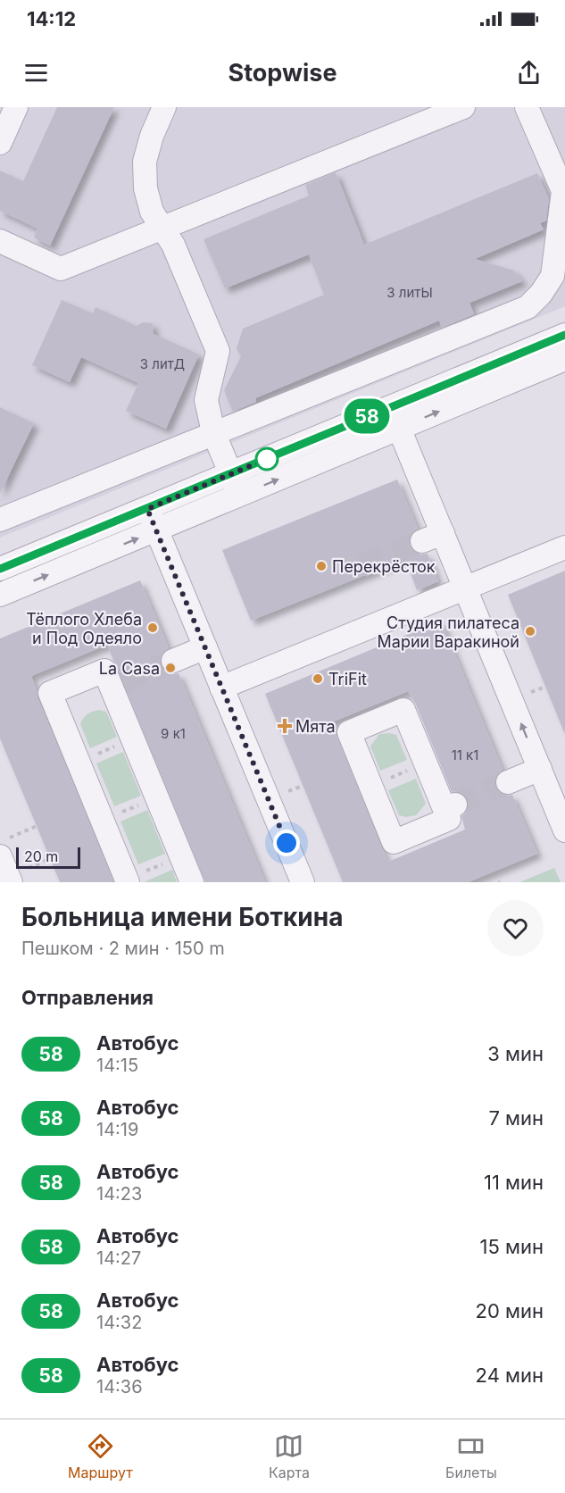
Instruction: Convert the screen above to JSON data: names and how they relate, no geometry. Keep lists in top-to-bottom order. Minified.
{"places":{"other":["Перекрёсток","Тёплого Хлеба и Под Одеяло","Студия пилатеса Марии Варакиной","La Casa","TriFit"],"health":["Мята"]},"lines":["bus line 58"],"house_numbers":["3 литЫ","3 литД","9 к1","11 к1"],"scale_bar":"20 m","page":{"status":"14:12","header":"Stopwise","on_map":"58","scale":"20 m","heading":[["Больница имени Боткина","Пешком · 2 мин · 150 m"],"Отправления"],"list":[{"mark":"58","name":"Автобус","note":"14:15","value":"3 мин"},{"mark":"58","name":"Автобус","note":"14:19","value":"7 мин"},{"mark":"58","name":"Автобус","note":"14:23","value":"11 мин"},{"mark":"58","name":"Автобус","note":"14:27","value":"15 мин"},{"mark":"58","name":"Автобус","note":"14:32","value":"20 мин"},{"mark":"58","name":"Автобус","note":"14:36","value":"24 мин"}],"tabs":["Маршрут","Карта","Билеты"]}}
